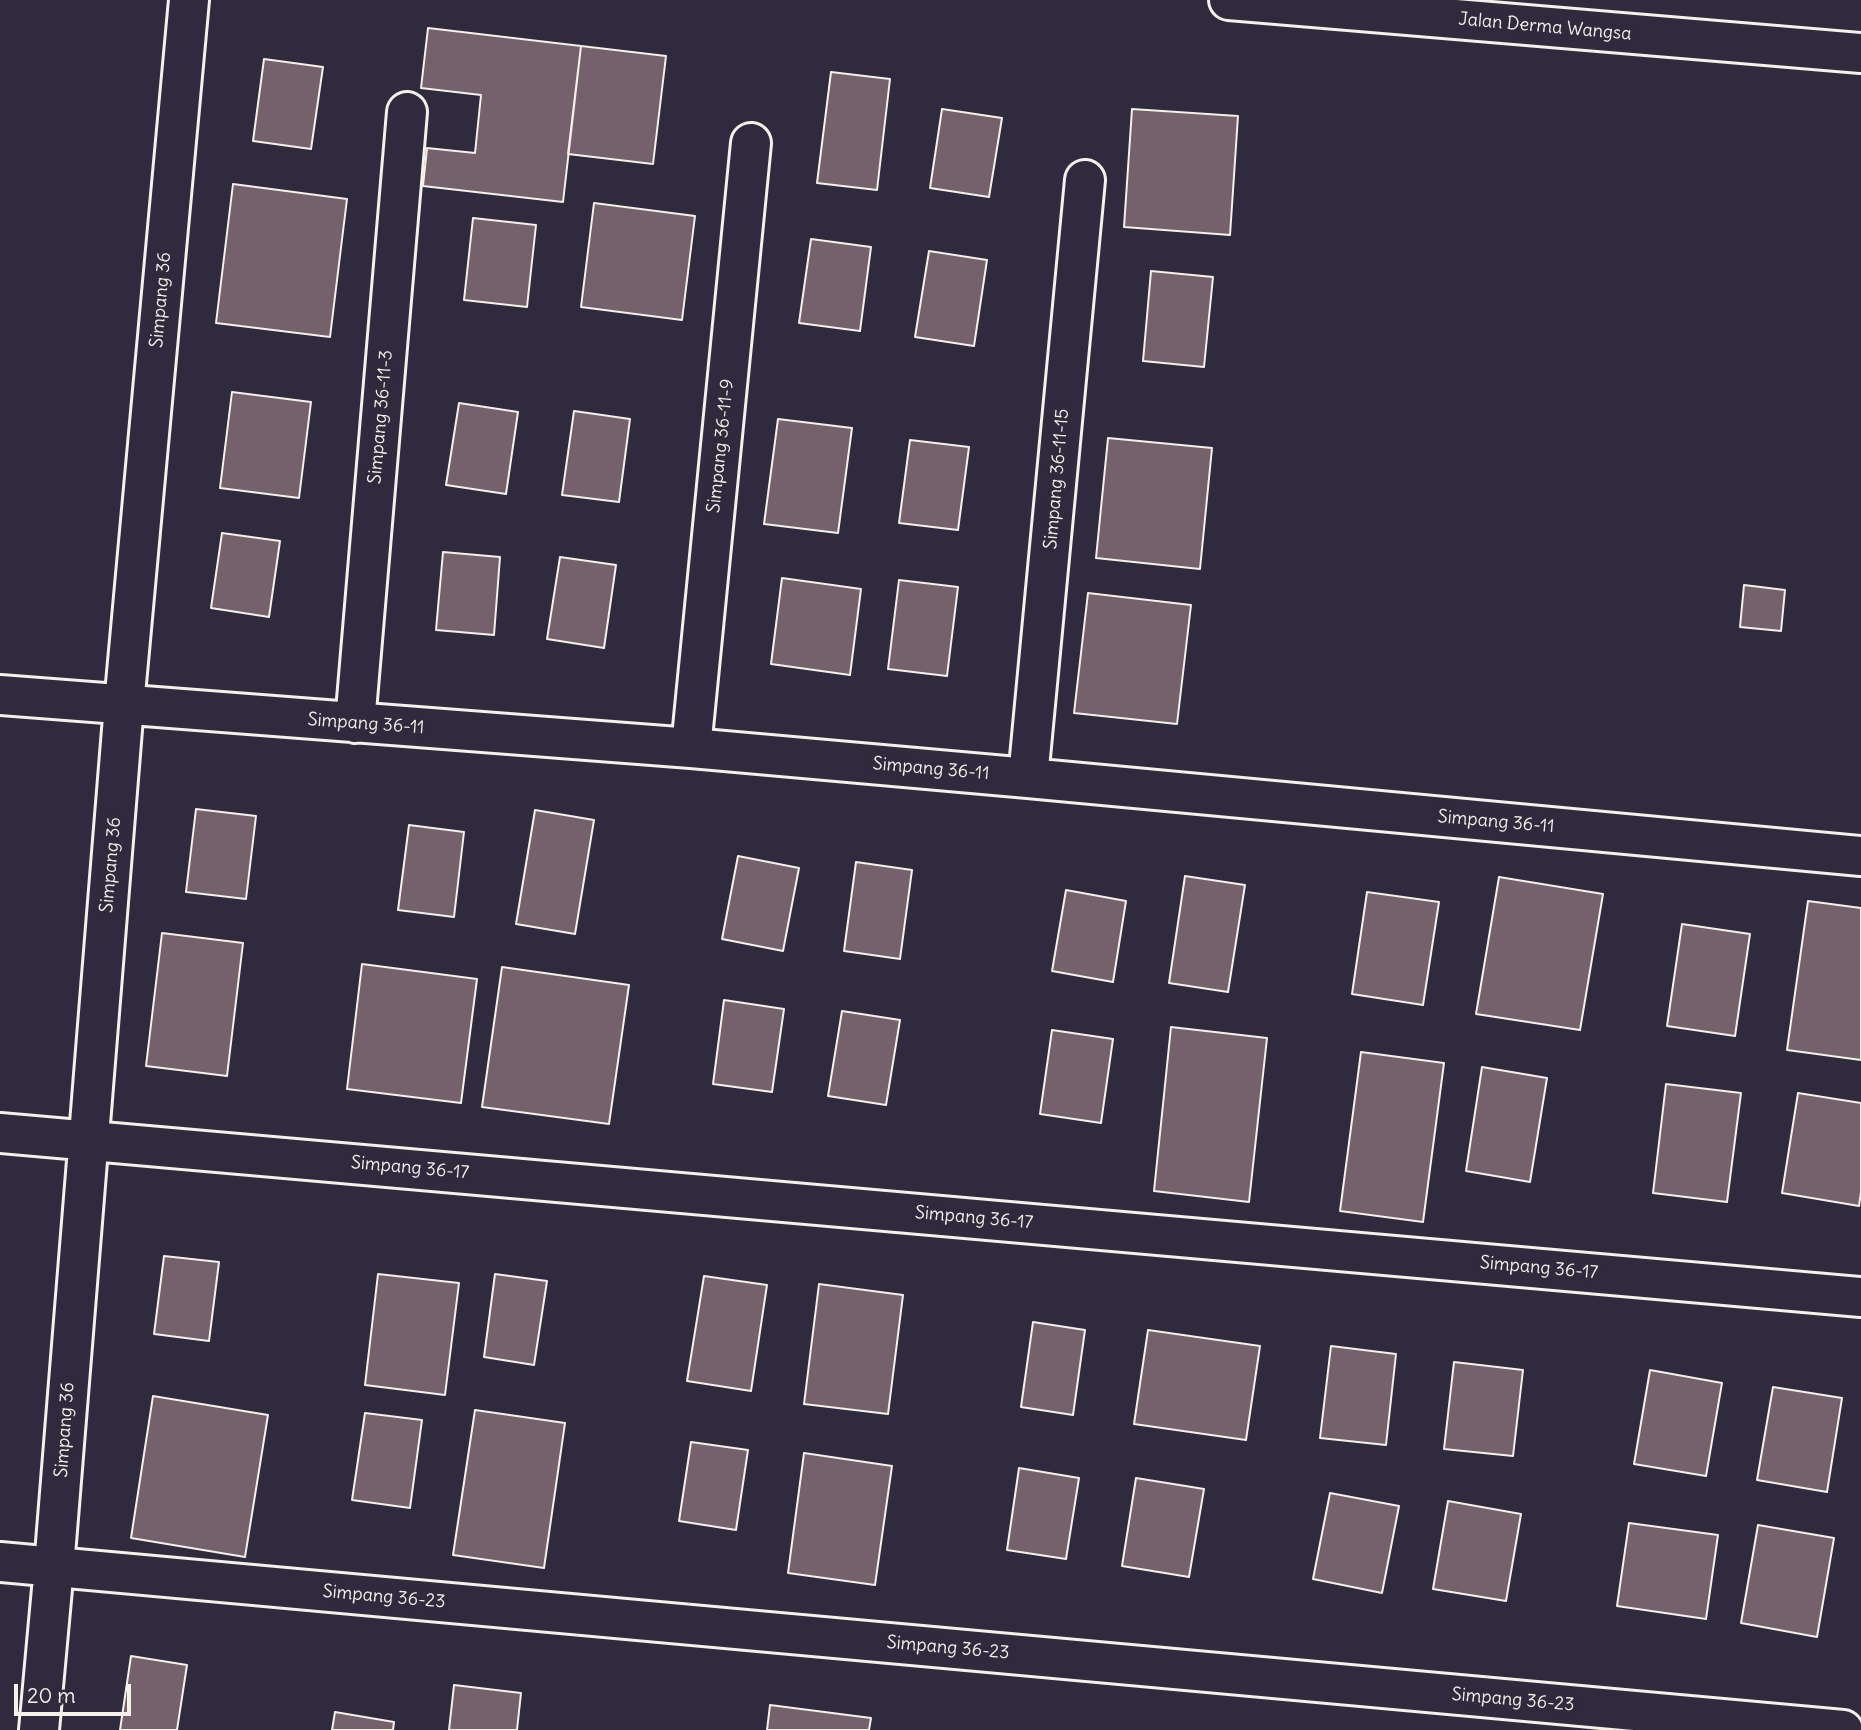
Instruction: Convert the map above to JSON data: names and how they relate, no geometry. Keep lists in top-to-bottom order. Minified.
{"streets":{"street":["Jalan Derma Wangsa","Simpang 36","Simpang 36-11-3","Simpang 36-11-9","Simpang 36-11-15","Simpang 36-11","Simpang 36-17","Simpang 36-23"]},"crossings":[["Simpang 36","Simpang 36-11"],["Simpang 36","Simpang 36-17"],["Simpang 36","Simpang 36-23"],["Simpang 36-11-3","Simpang 36-11"],["Simpang 36-11-9","Simpang 36-11"],["Simpang 36-11-15","Simpang 36-11"]],"scale_bar":"20 m"}
